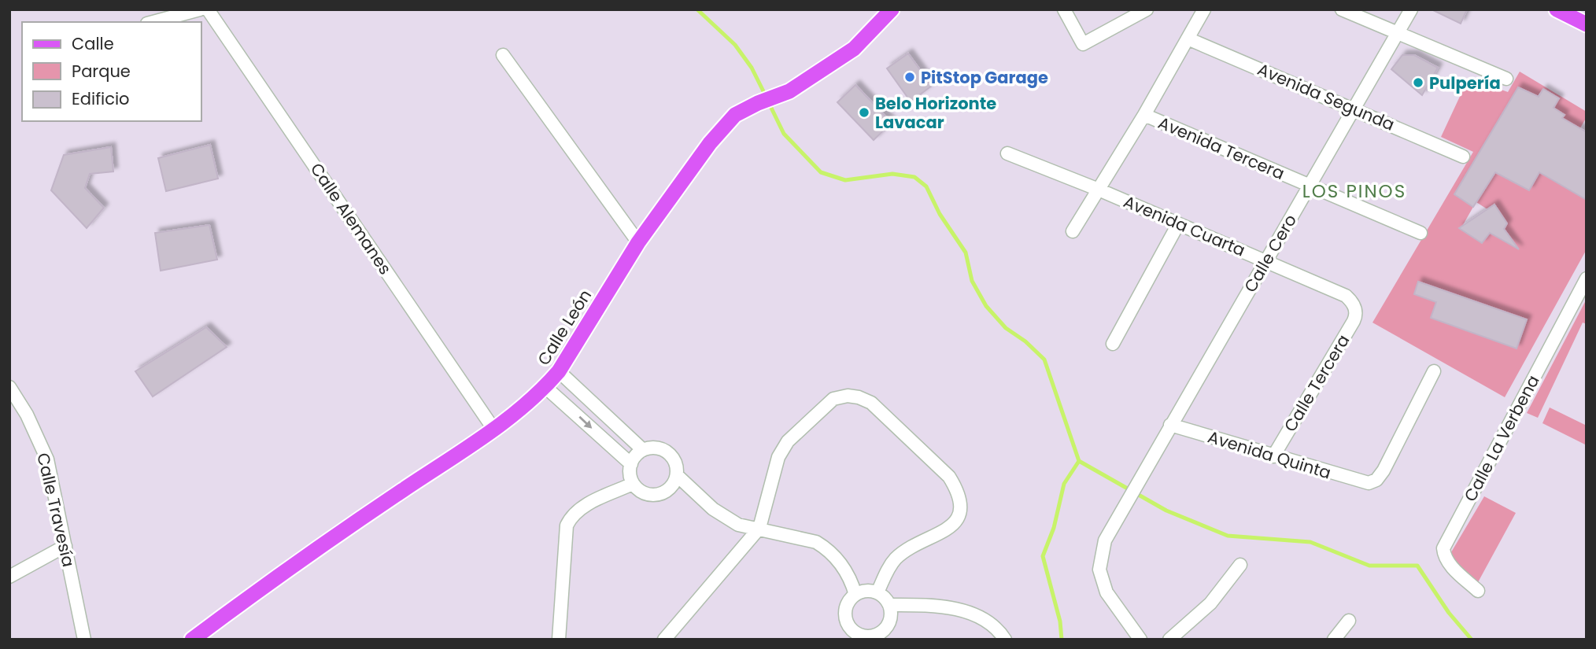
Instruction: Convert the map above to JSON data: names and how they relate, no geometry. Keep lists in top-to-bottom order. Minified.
{"streets":{"main road":["Calle León"],"street":["Avenida Segunda","Avenida Tercera","Calle Alemanes","Avenida Cuarta","Calle Cero","Calle Tercera","Calle La Verbena","Avenida Quinta","Calle Travesía"]},"crossings":[["Avenida Segunda","Calle Cero"],["Avenida Tercera","Calle Cero"],["Calle Alemanes","Calle León"],["Avenida Cuarta","Calle Cero"],["Avenida Cuarta","Calle Tercera"],["Calle Cero","Avenida Quinta"],["Calle Tercera","Avenida Quinta"]],"districts":["LOS PINOS"],"places":["PitStop Garage","Pulpería","Belo Horizonte Lavacar"],"legend":["Calle","Parque","Edificio"]}
